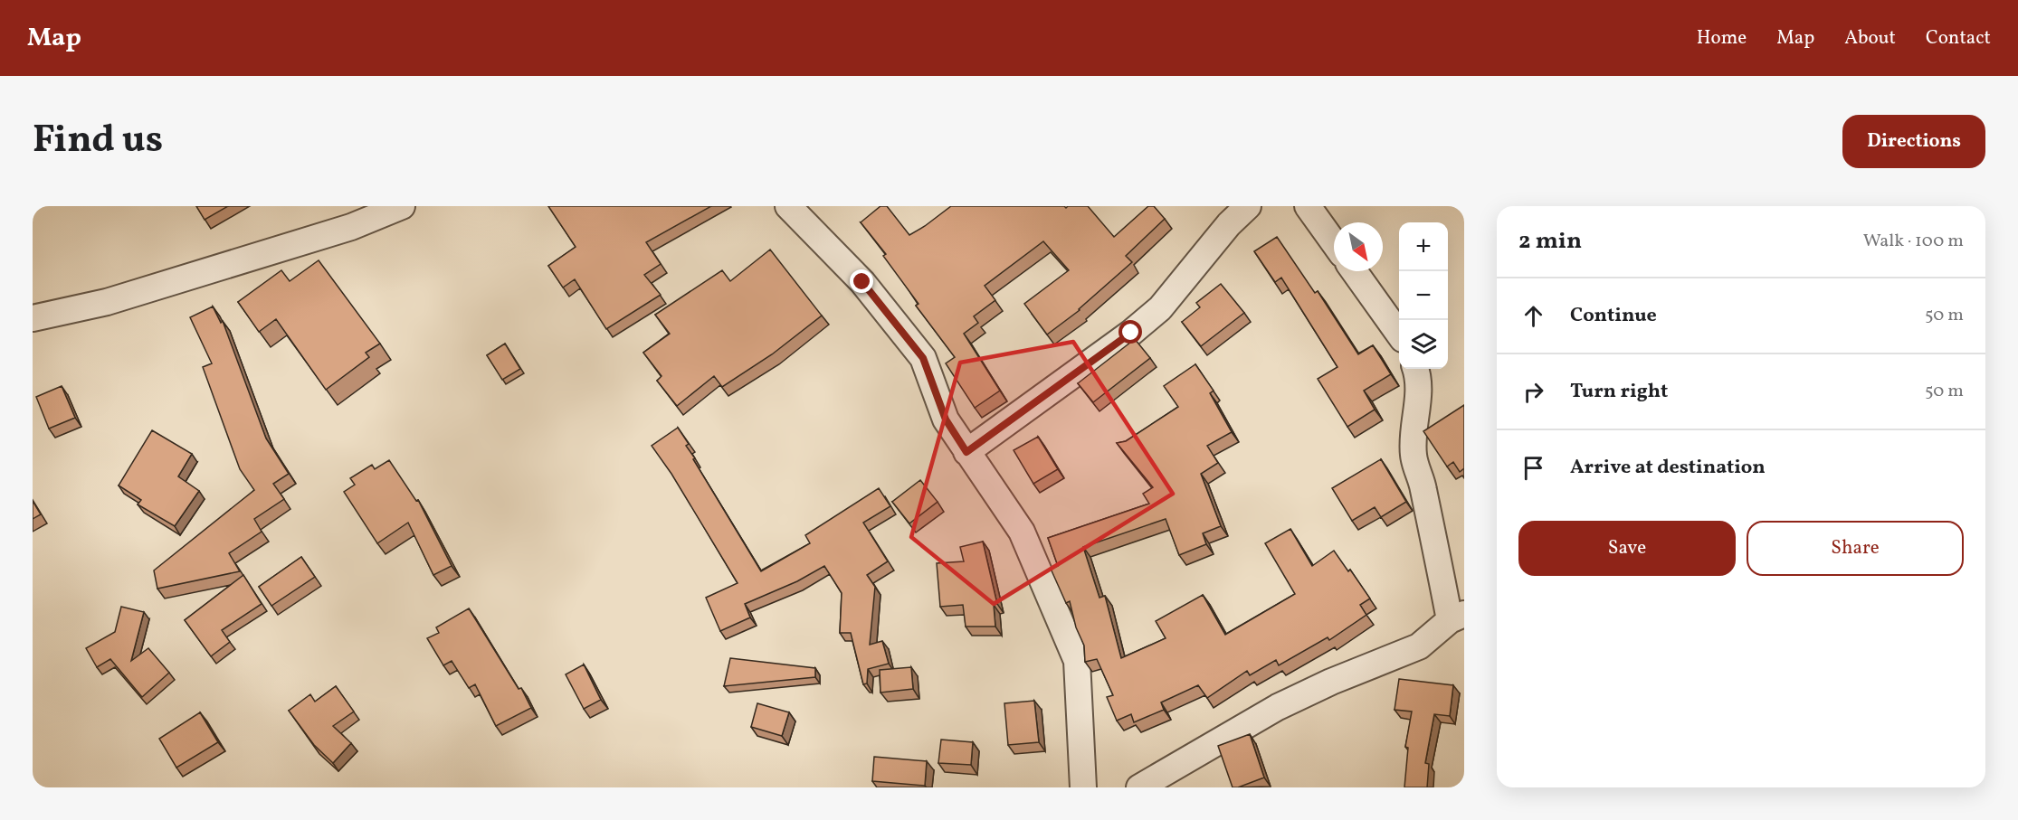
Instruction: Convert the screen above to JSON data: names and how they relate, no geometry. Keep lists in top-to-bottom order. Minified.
{"north":"bottom right","page":{"header":"Map","nav":["Home","Map","About","Contact"],"title":"Find us","buttons":["Directions",["Save","Share"]],"heading":["2 min","Walk · 100 m"],"map_buttons":["+","−"],"list":[["Continue","50 m"],["Turn right","50 m"],"Arrive at destination"]}}
